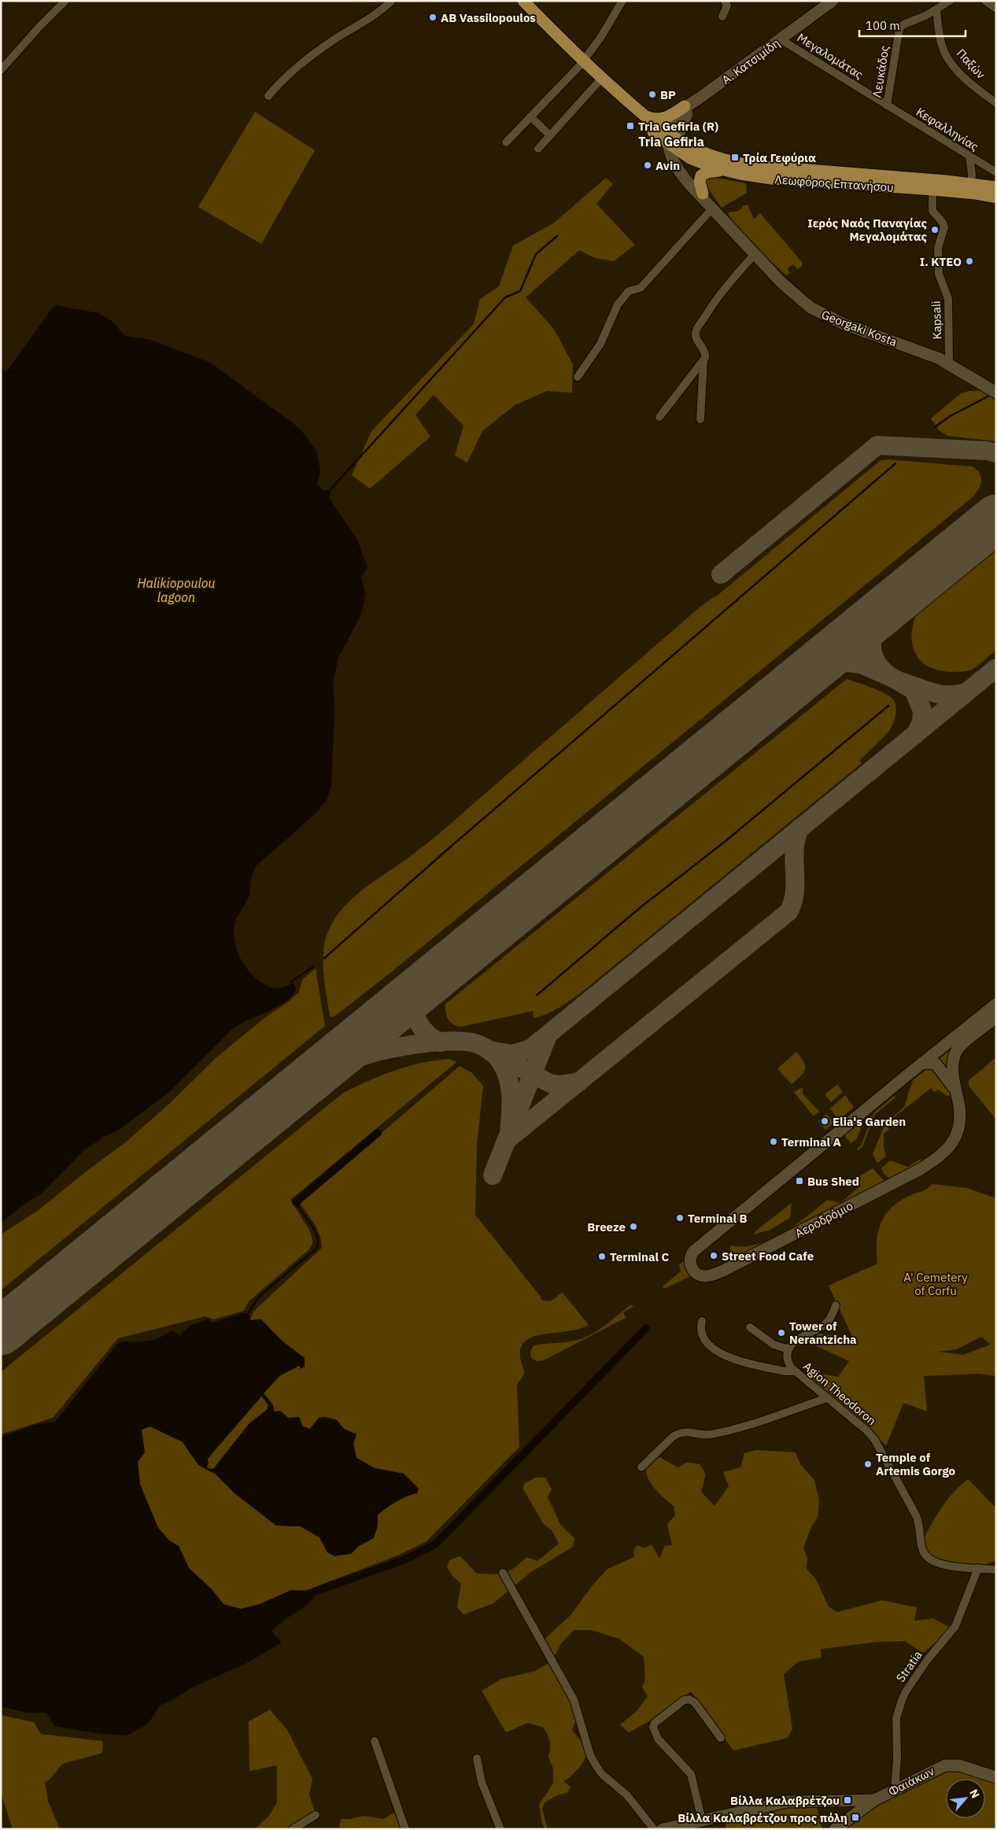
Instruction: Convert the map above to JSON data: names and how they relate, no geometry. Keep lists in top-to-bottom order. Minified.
{"streets":{"main road":["Α. Κατσιμίδη","Λεωφόρος Επτανήσου","Georgaki Kosta","Αεροδρόμιο","Φαιάκων"],"street":["Μεγαλομάτας","Παξών","Λευκάδος","Κεφαλληνίας","Kapsali","Agion Theodoron","Stratia"]},"crossings":[["Μεγαλομάτας","Α. Κατσιμίδη"],["Μεγαλομάτας","Λευκάδος"],["Μεγαλομάτας","Κεφαλληνίας"],["Α. Κατσιμίδη","Λεωφόρος Επτανήσου"],["Α. Κατσιμίδη","Georgaki Kosta"],["Παξών","Λευκάδος"],["Λευκάδος","Κεφαλληνίας"],["Λεωφόρος Επτανήσου","Kapsali"],["Λεωφόρος Επτανήσου","Georgaki Kosta"],["Kapsali","Georgaki Kosta"],["Agion Theodoron","Stratia"],["Stratia","Φαιάκων"]],"districts":["Tria Gefiria"],"water":["Halikiopoulou lagoon"],"parks":["A' Cemetery of Corfu"],"places":{"other":["AB Vassilopoulos","BP","Avin","Ιερός Ναός Παναγίας Μεγαλομάτας","Ι. ΚΤΕΟ","Elia's Garden","Terminal A","Terminal B","Breeze","Street Food Cafe","Terminal C","Tower of Nerantzicha","Temple of Artemis Gorgo"],"transit":["Tria Gefiria (R)","Τρία Γεφύρια","Bus Shed","Βίλλα Καλαβρέτζου","Βίλλα Καλαβρέτζου προς πόλη"]},"scale_bar":"100 m","north":"top right"}
